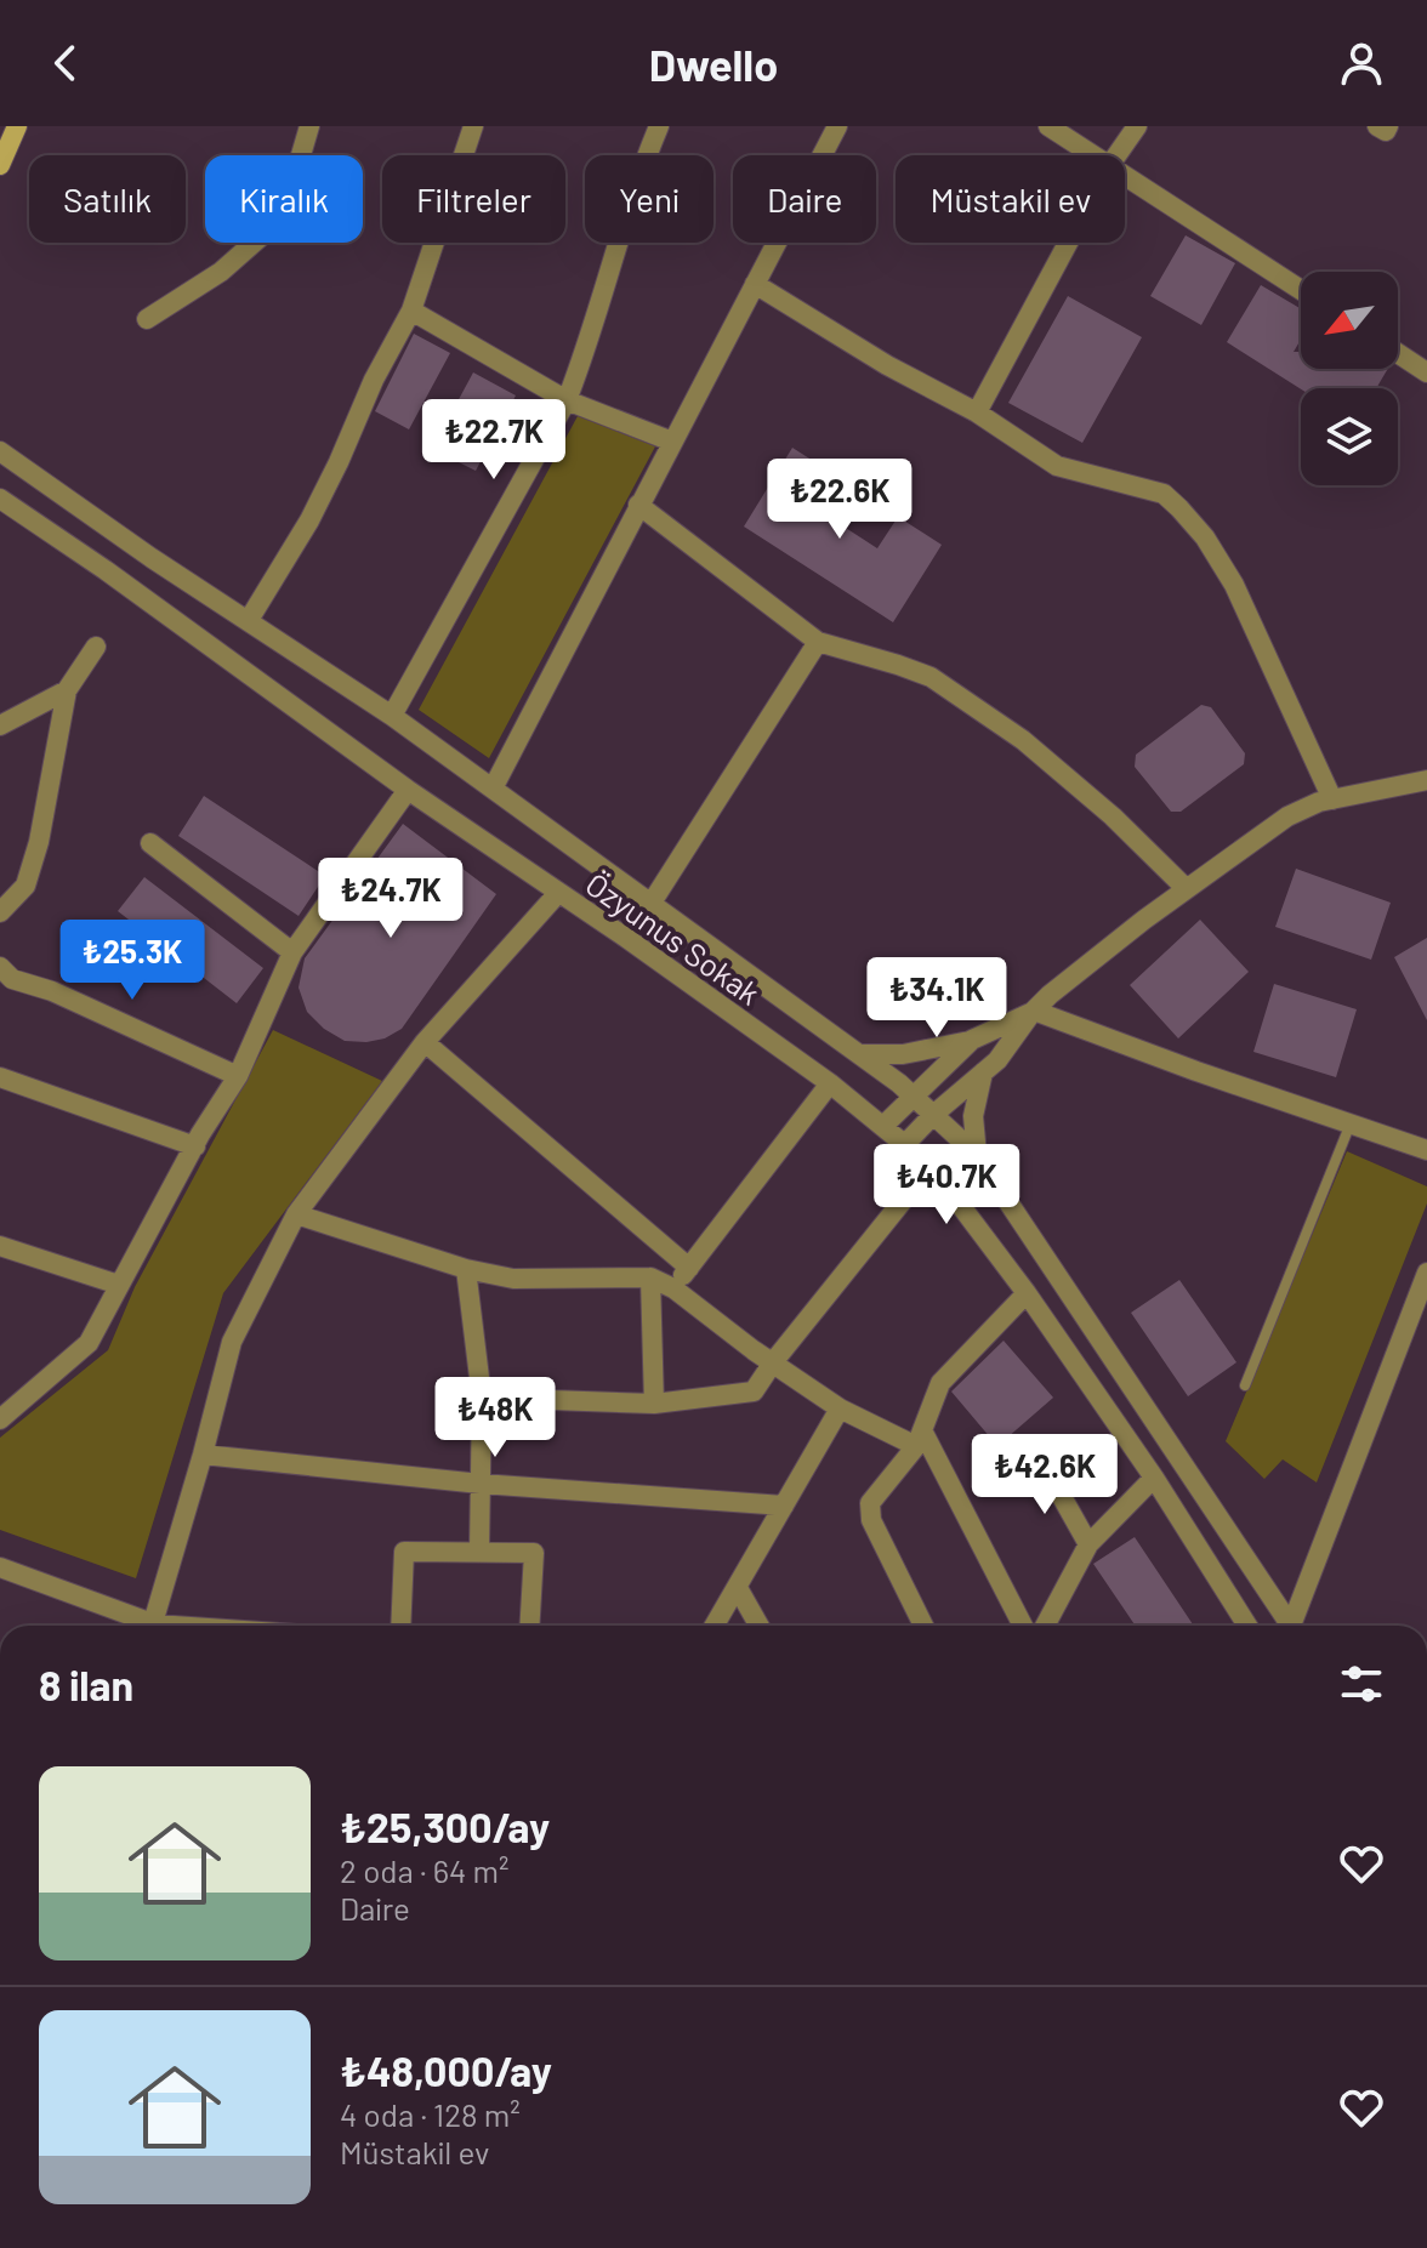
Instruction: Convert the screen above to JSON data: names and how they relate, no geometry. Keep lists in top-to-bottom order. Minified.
{"streets":{"street":["Özyunus Sokak"]},"north":"bottom left","page":{"header":"Dwello","chip":["Satılık","Kiralık","Filtreler","Yeni","Daire","Müstakil ev"],"price":["₺22.7K","₺22.6K","₺24.7K","₺25.3K","₺34.1K","₺40.7K","₺48K","₺42.6K"],"heading":"8 ilan","list":[{"name":"₺25,300/ay","note":"2 oda · 64 m² · Daire"},{"name":"₺48,000/ay","note":"4 oda · 128 m² · Müstakil ev"}]}}
